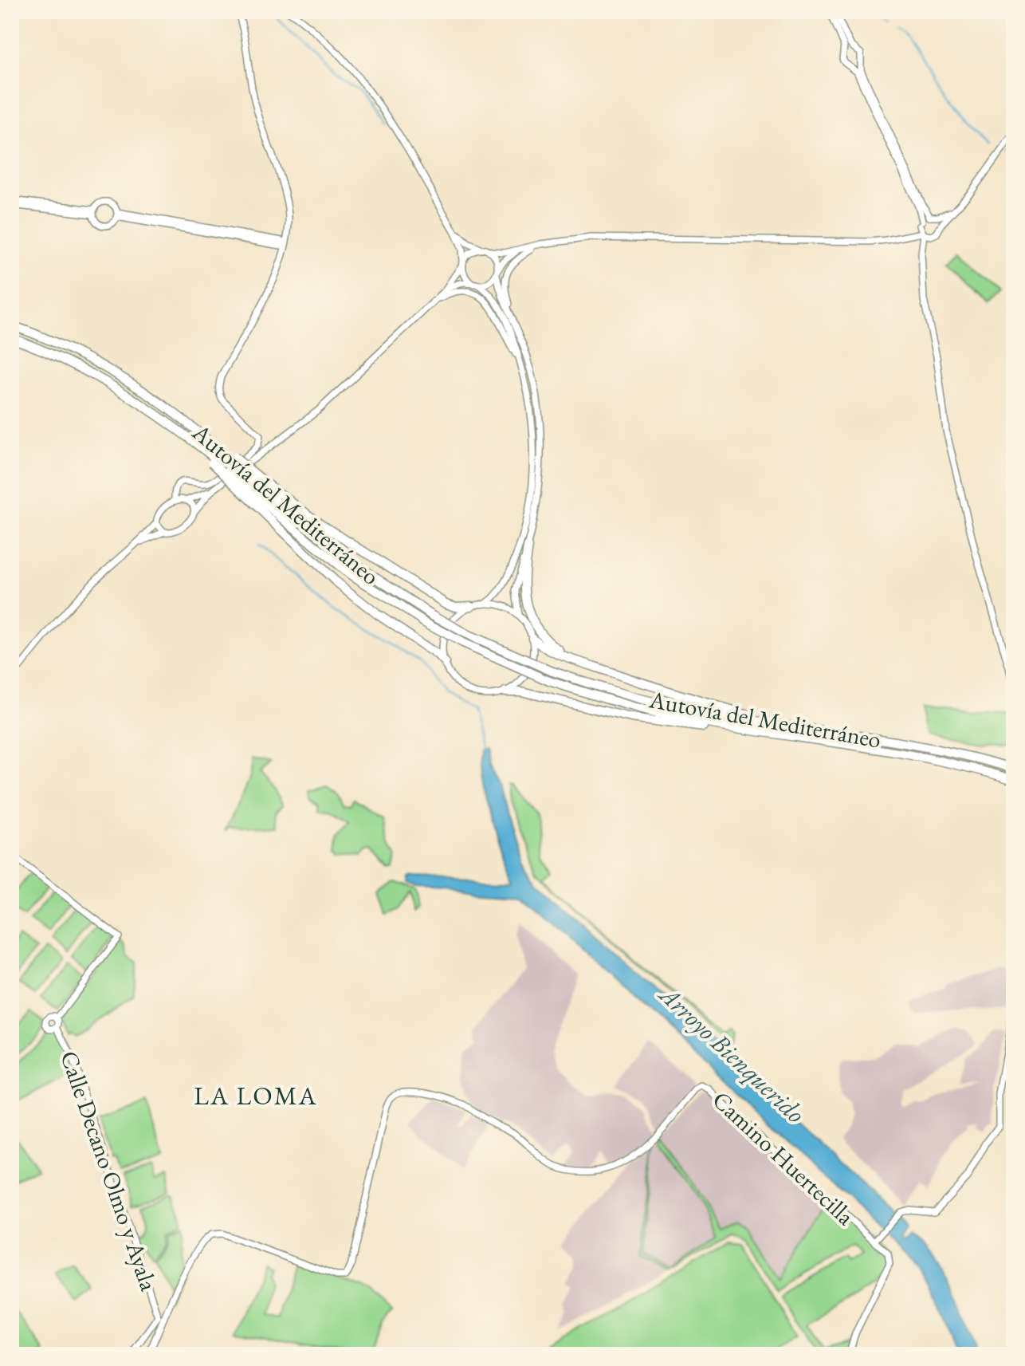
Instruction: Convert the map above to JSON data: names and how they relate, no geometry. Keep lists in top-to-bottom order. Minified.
{"streets":{"highway":["Autovía del Mediterráneo"],"street":["Camino Huertecilla","Calle Decano Olmo y Ayala"]},"crossings":[["Camino Huertecilla","Calle Decano Olmo y Ayala"]],"districts":["LA LOMA"],"water":["Arroyo Bienquerido"]}
